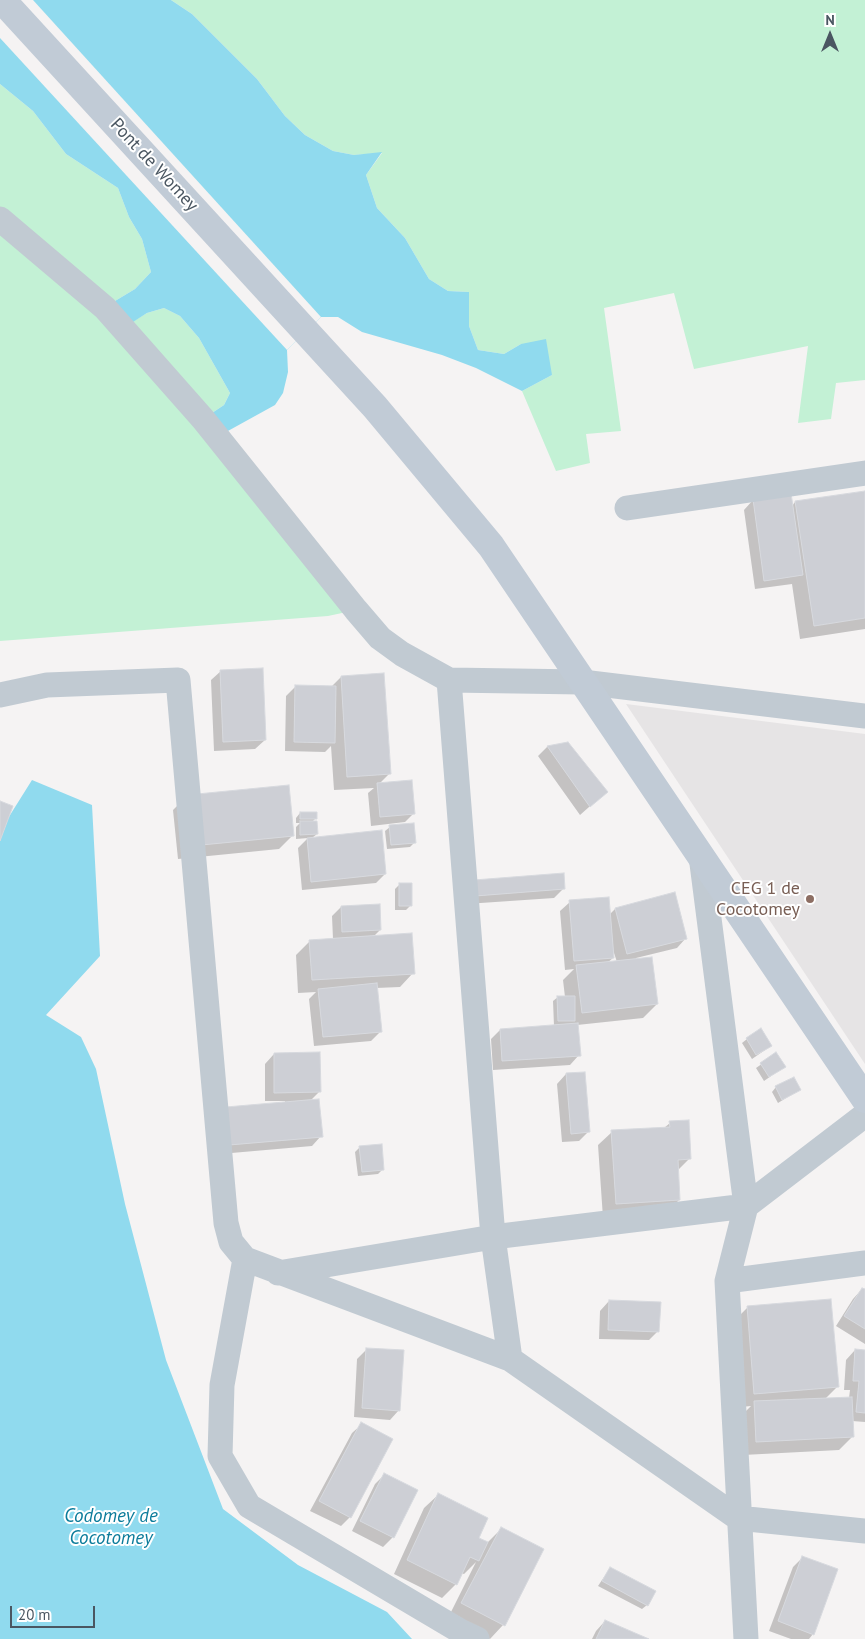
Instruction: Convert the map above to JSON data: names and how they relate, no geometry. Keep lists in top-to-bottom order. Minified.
{"streets":{"main road":["Pont de Womey"]},"water":["Codomey de Cocotomey"],"places":["CEG 1 de Cocotomey"],"scale_bar":"20 m","north":"top"}
